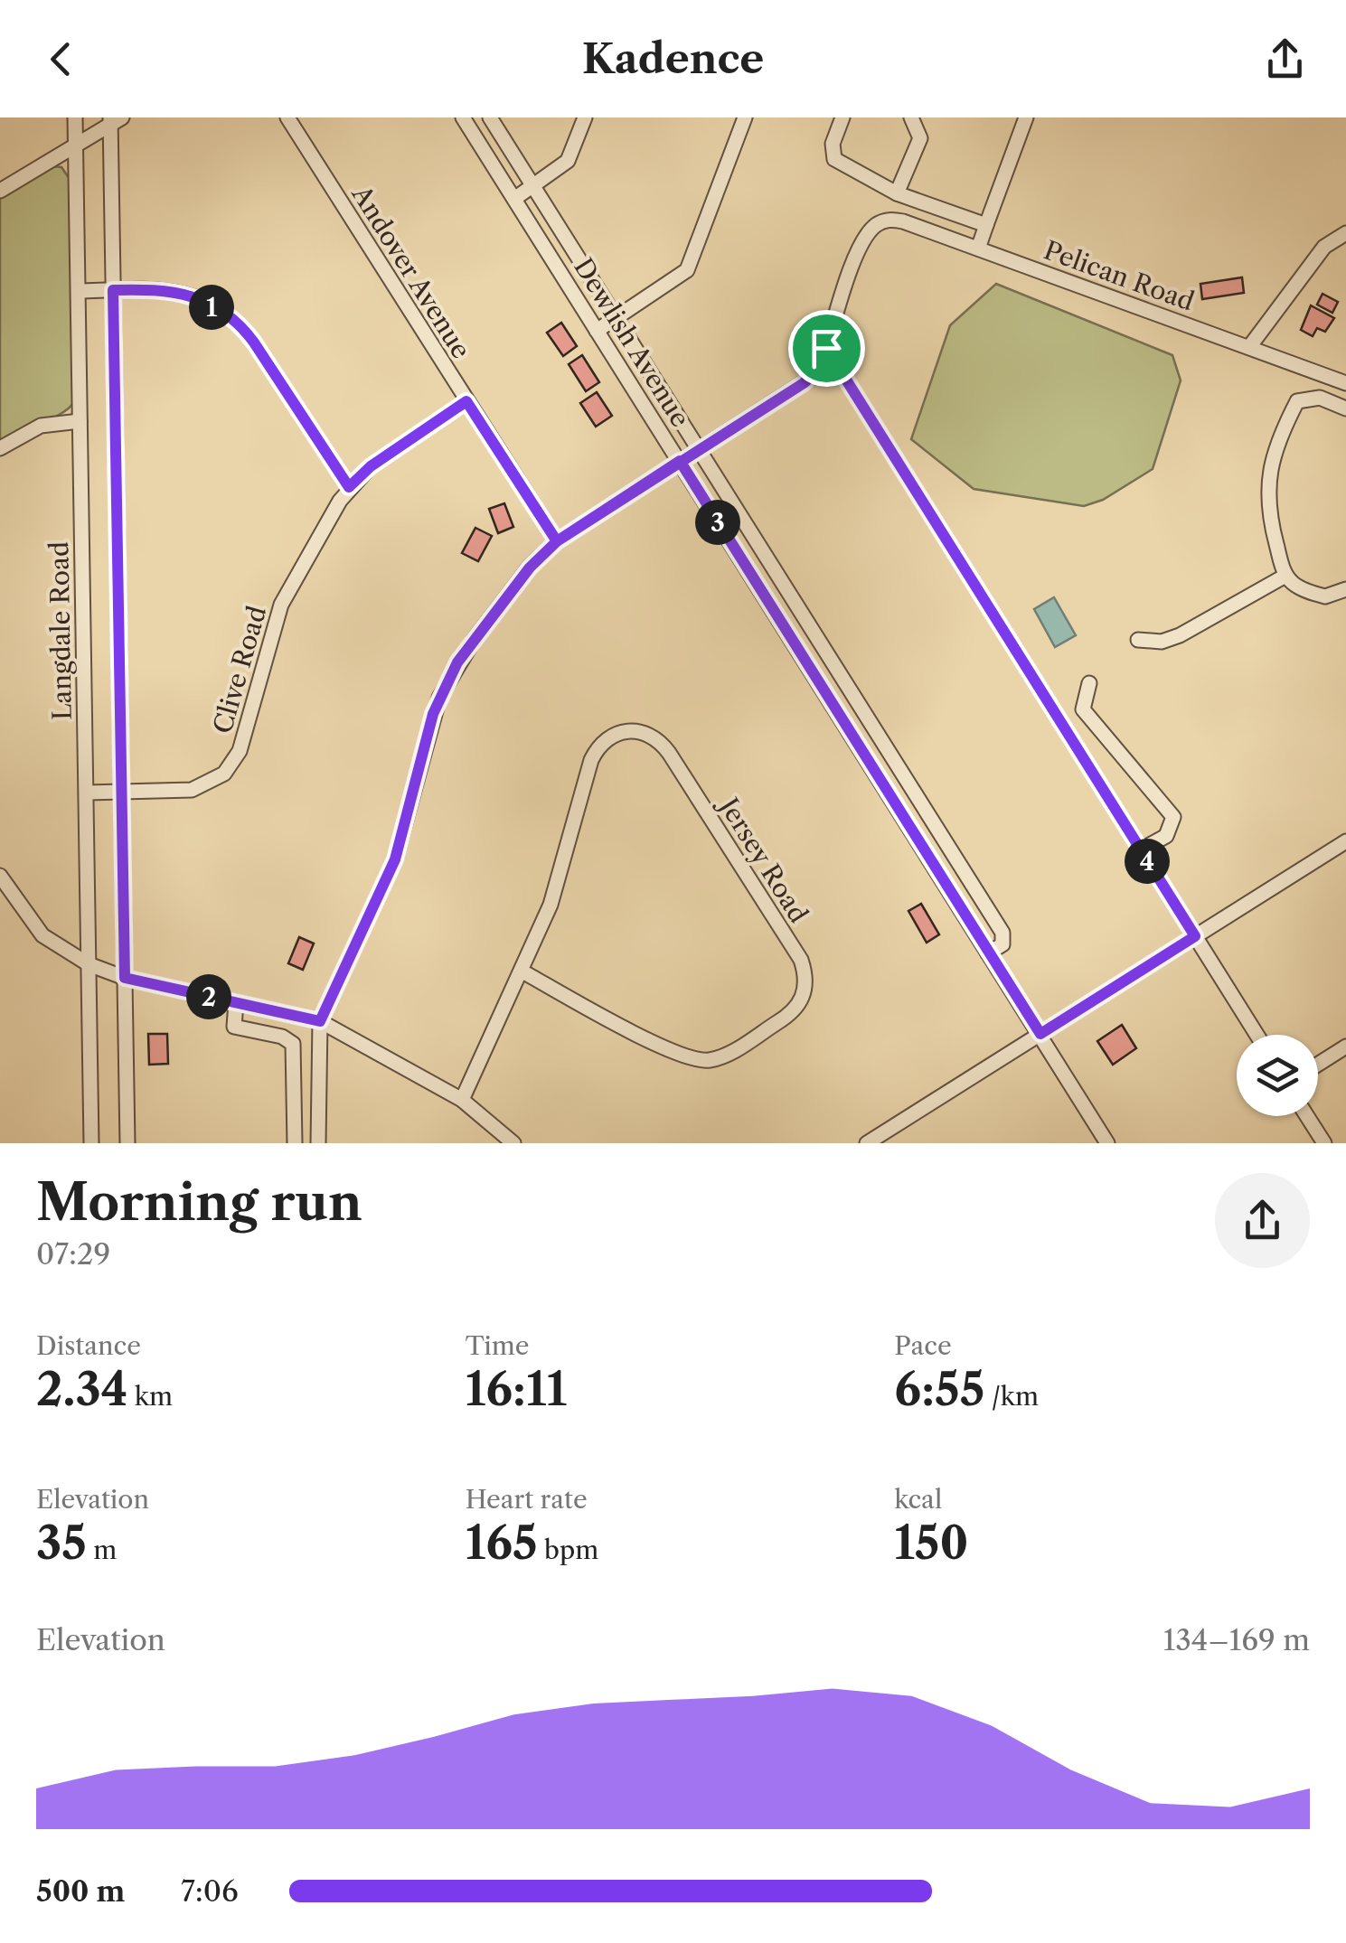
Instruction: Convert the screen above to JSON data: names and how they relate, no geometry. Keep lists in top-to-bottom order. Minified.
{"streets":{"street":["Andover Avenue","Pelican Road","Dewlish Avenue","Langdale Road","Clive Road","Jersey Road"]},"crossings":[["Andover Avenue","Clive Road"],["Langdale Road","Clive Road"]],"page":{"header":"Kadence","pins":["1","3","4","2"],"heading":["Morning run","07:29"],"stats":[["Distance","2.34 km"],["Time","16:11"],["Pace","6:55 /km"],["Elevation","35 m"],["Heart rate","165 bpm"],["kcal","150"]],"chart":["Elevation","134–169 m"],"list":[{"name":"500 m","note":"7:06"}]}}
